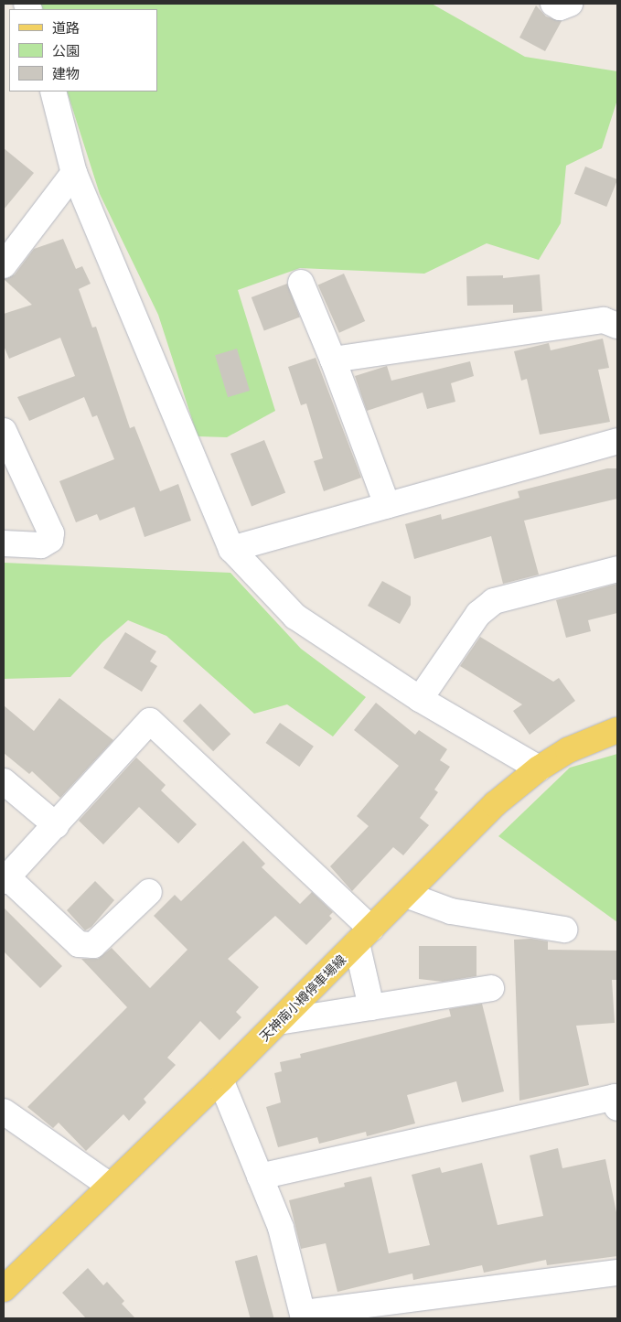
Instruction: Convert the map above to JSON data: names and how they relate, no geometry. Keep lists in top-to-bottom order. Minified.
{"streets":{"main road":["天神南小樽停車場線"]},"legend":["道路","公園","建物"]}
